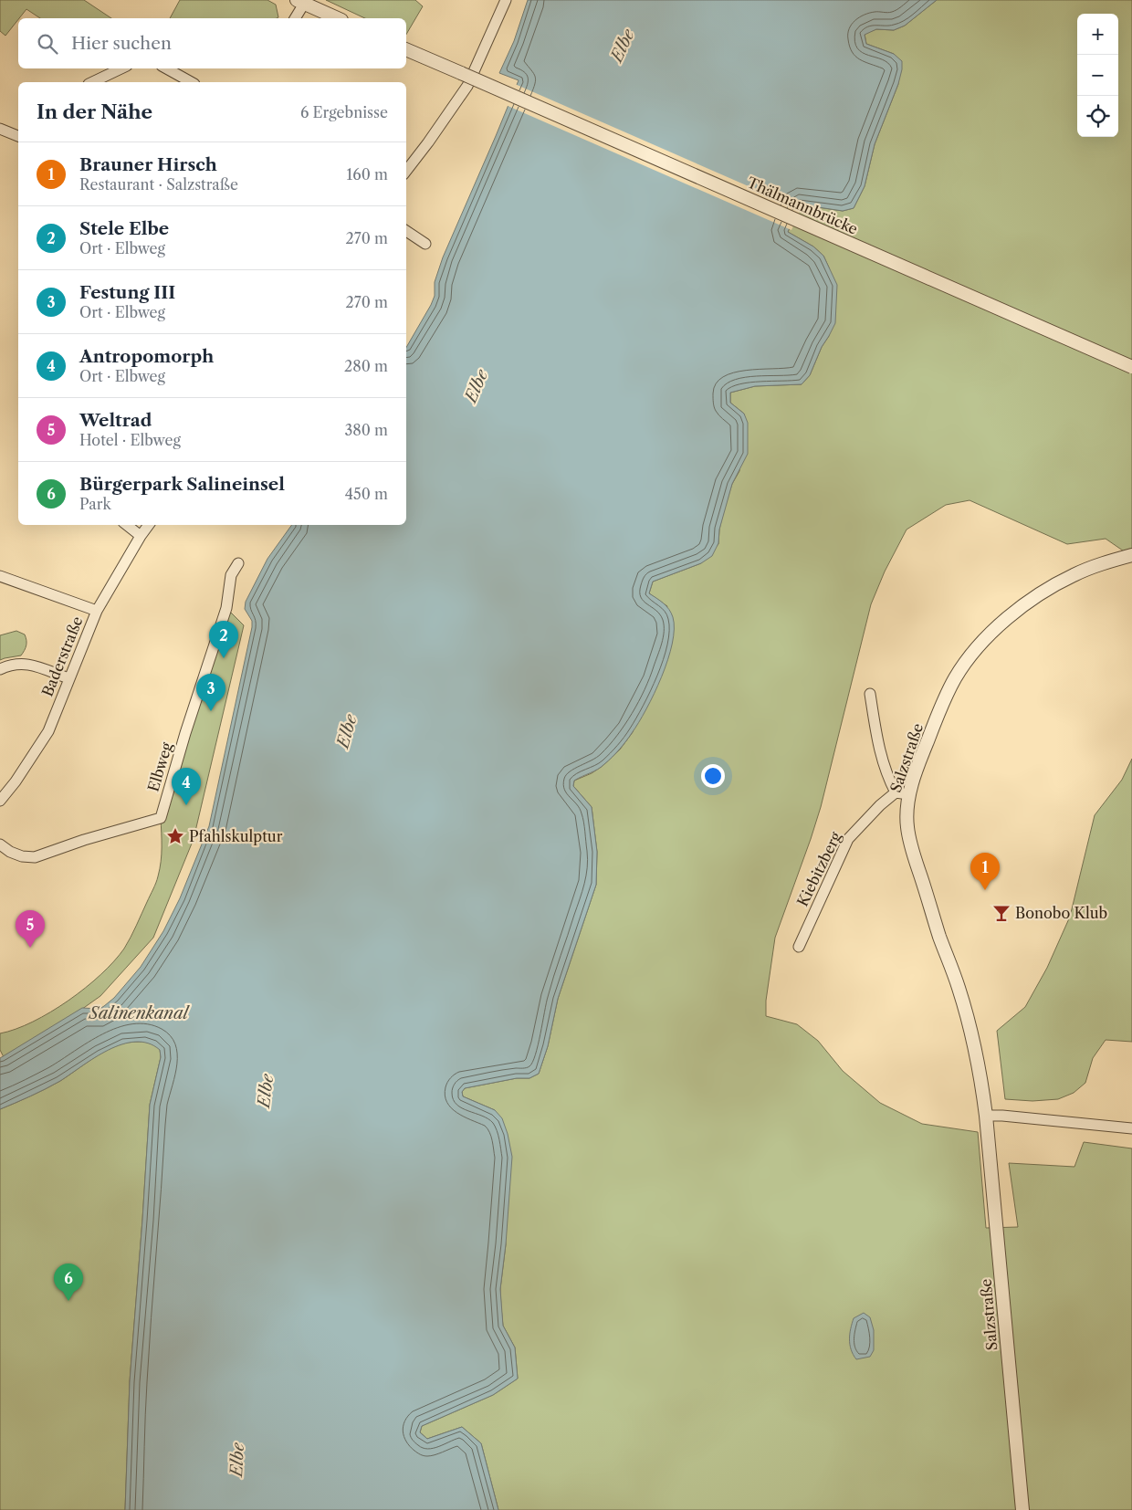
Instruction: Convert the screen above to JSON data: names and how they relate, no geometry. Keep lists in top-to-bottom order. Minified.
{"streets":{"street":["Thälmannbrücke","Baderstraße","Salzstraße","Elbweg","Kiebitzberg"]},"water":["Elbe","Salinenkanal"],"places":{"place":["Pfahlskulptur"],"bar":["Bonobo Klub"]},"page":{"map_buttons":["+","−"],"search":"Hier suchen","heading":["In der Nähe","6 Ergebnisse"],"list":[{"mark":"1","name":"Brauner Hirsch","note":"Restaurant · Salzstraße","value":"160 m"},{"mark":"2","name":"Stele Elbe","note":"Ort · Elbweg","value":"270 m"},{"mark":"3","name":"Festung III","note":"Ort · Elbweg","value":"270 m"},{"mark":"4","name":"Antropomorph","note":"Ort · Elbweg","value":"280 m"},{"mark":"5","name":"Weltrad","note":"Hotel · Elbweg","value":"380 m"},{"mark":"6","name":"Bürgerpark Salineinsel","note":"Park","value":"450 m"}],"pins":["2","3","4","1","5","6"]}}
